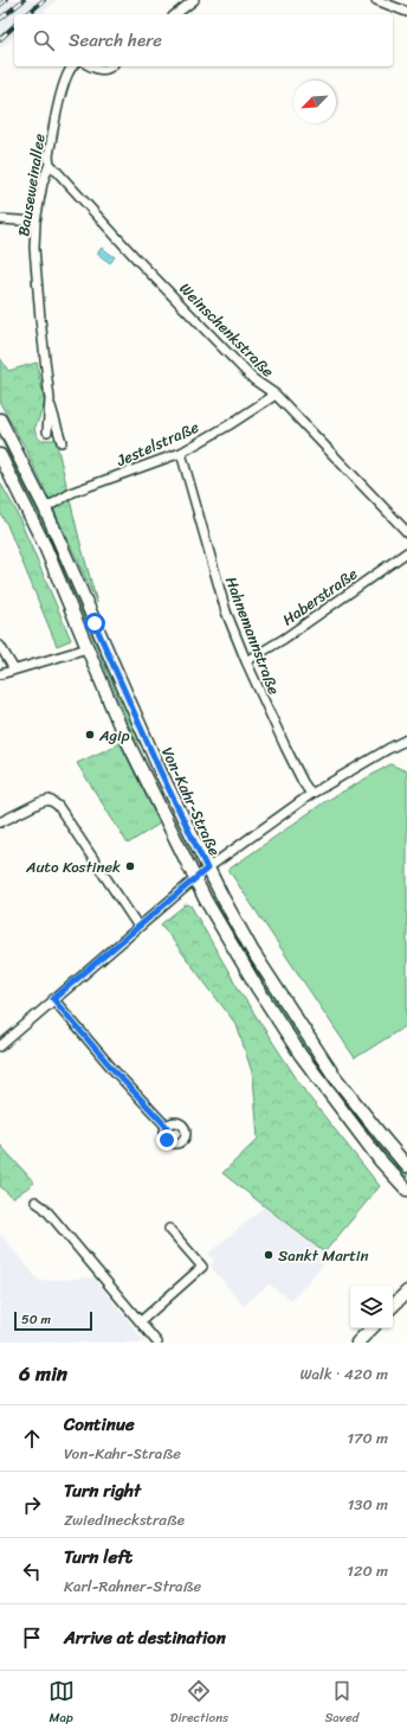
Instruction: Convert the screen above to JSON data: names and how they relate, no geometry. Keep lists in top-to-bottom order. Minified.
{"streets":{"main road":["Von-Kahr-Straße"],"street":["Bauseweinallee","Weinschenkstraße","Jestelstraße","Haberstraße","Hahnemannstraße"]},"crossings":[["Bauseweinallee","Weinschenkstraße"],["Weinschenkstraße","Jestelstraße"],["Jestelstraße","Hahnemannstraße"],["Jestelstraße","Von-Kahr-Straße"],["Haberstraße","Hahnemannstraße"]],"places":["Agip","Auto Kostinek","Sankt Martin"],"scale_bar":"50 m","north":"bottom left","page":{"search":"Search here","scale":"50 m","heading":["6 min","Walk · 420 m"],"list":[["Continue","Von-Kahr-Straße","170 m"],["Turn right","Zwiedineckstraße","130 m"],["Turn left","Karl-Rahner-Straße","120 m"],"Arrive at destination"],"nav":["Map","Directions","Saved"]}}
